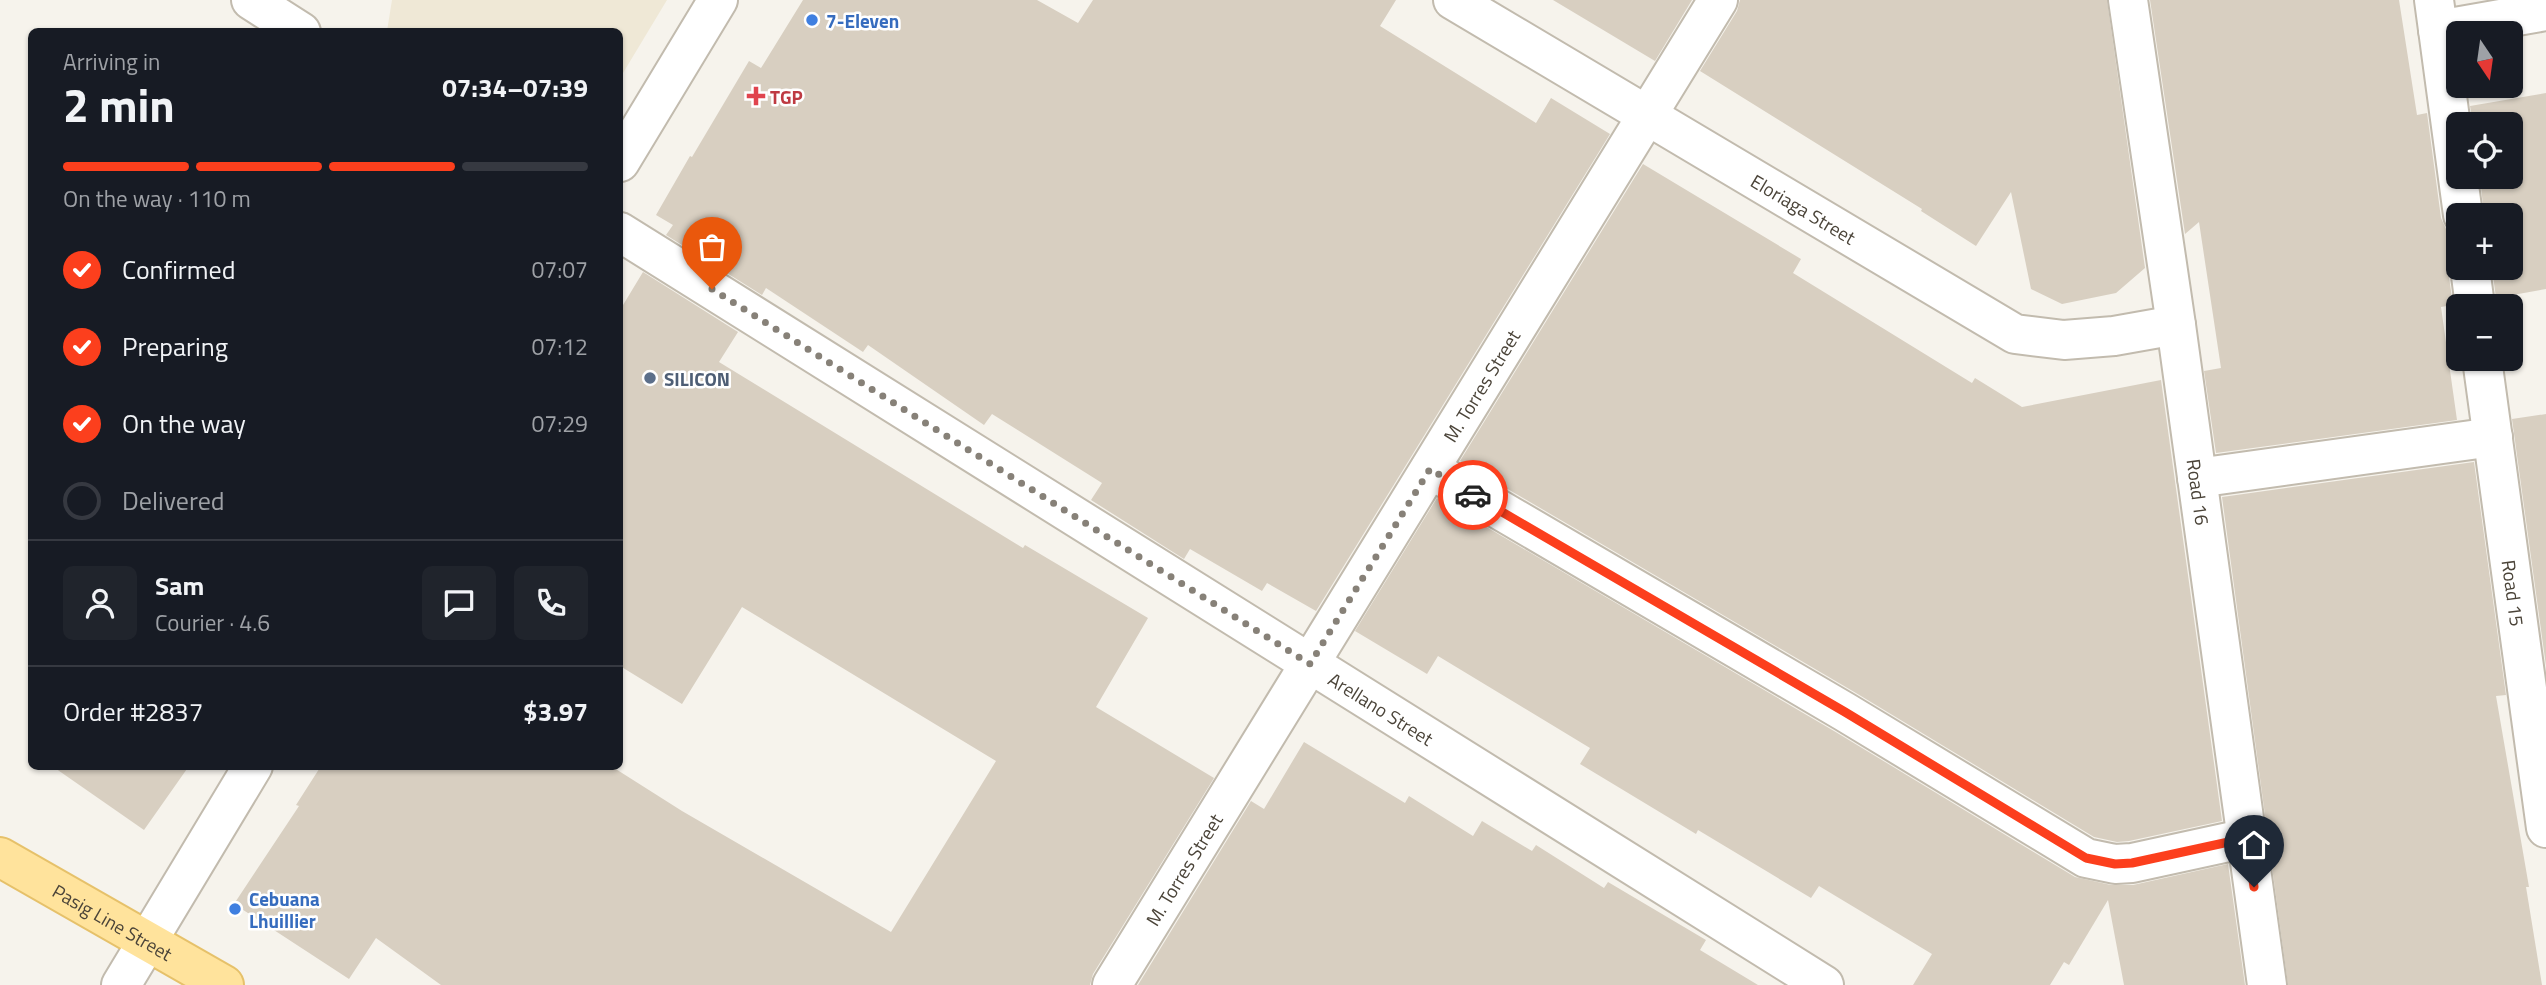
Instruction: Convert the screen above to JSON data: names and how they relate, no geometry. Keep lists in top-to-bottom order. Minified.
{"streets":{"main road":["Pasig Line Street"],"street":["Eloriaga Street","M. Torres Street","Road 16","Road 15","Arellano Street"]},"crossings":[["Eloriaga Street","M. Torres Street"],["Eloriaga Street","Road 16"],["M. Torres Street","Arellano Street"]],"places":{"other":["7-Eleven","SILICON","Cebuana Lhuillier"],"health":["TGP"]},"north":"bottom","page":{"map_buttons":["+","−"],"heading":["2 min","Arriving in","07:34–07:39"],"panel":["Sam","Courier · 4.6","Order #2837","$3.97"],"bar":"On the way · 110 m","list":[["Confirmed","07:07"],["Preparing","07:12"],["On the way","07:29"],"Delivered"]}}
